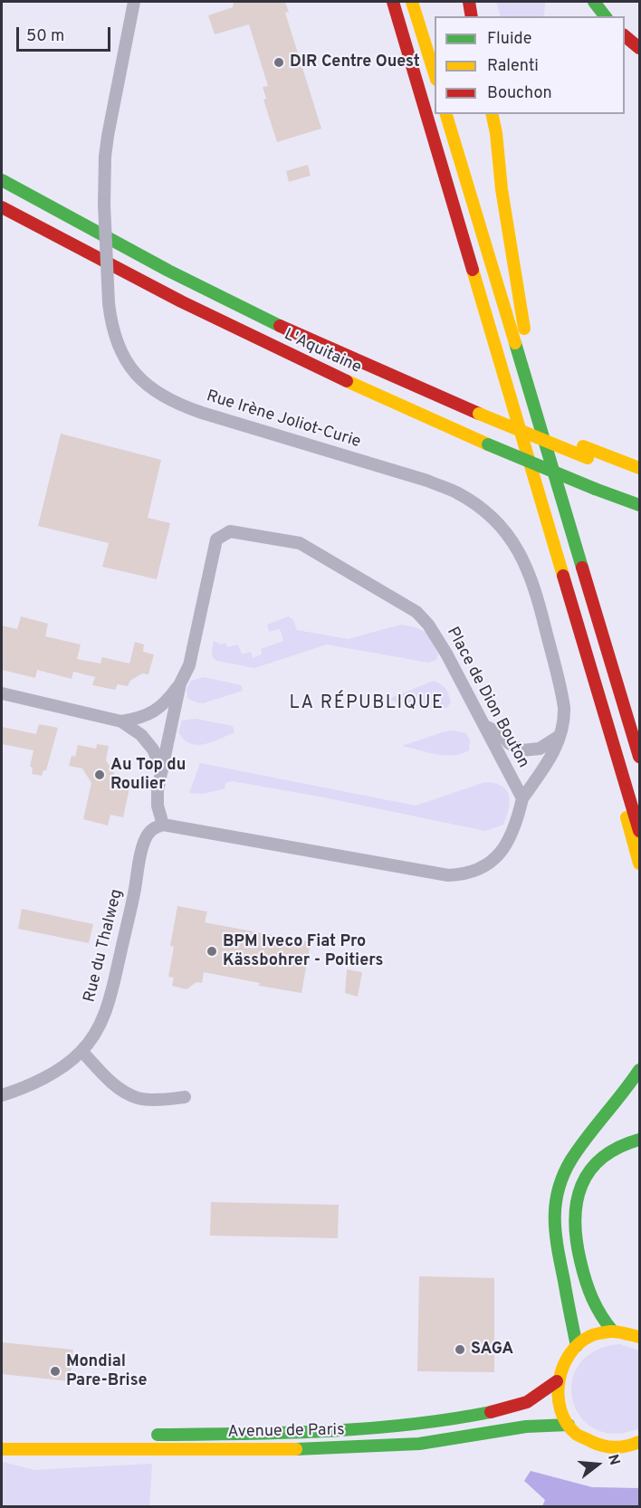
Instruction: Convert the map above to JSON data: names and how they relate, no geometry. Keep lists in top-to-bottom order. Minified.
{"streets":{"main road":["L'Aquitaine","Avenue de Paris"],"street":["Rue Irène Joliot-Curie","Place de Dion Bouton","Rue du Thalweg"]},"crossings":[["Rue Irène Joliot-Curie","Place de Dion Bouton"],["Place de Dion Bouton","Rue du Thalweg"]],"districts":["LA RÉPUBLIQUE"],"places":["DIR Centre Ouest","Au Top du Roulier","BPM Iveco Fiat Pro Kässbohrer - Poitiers","SAGA","Mondial Pare-Brise"],"legend":["Fluide","Ralenti","Bouchon"],"scale_bar":"50 m","north":"right"}
